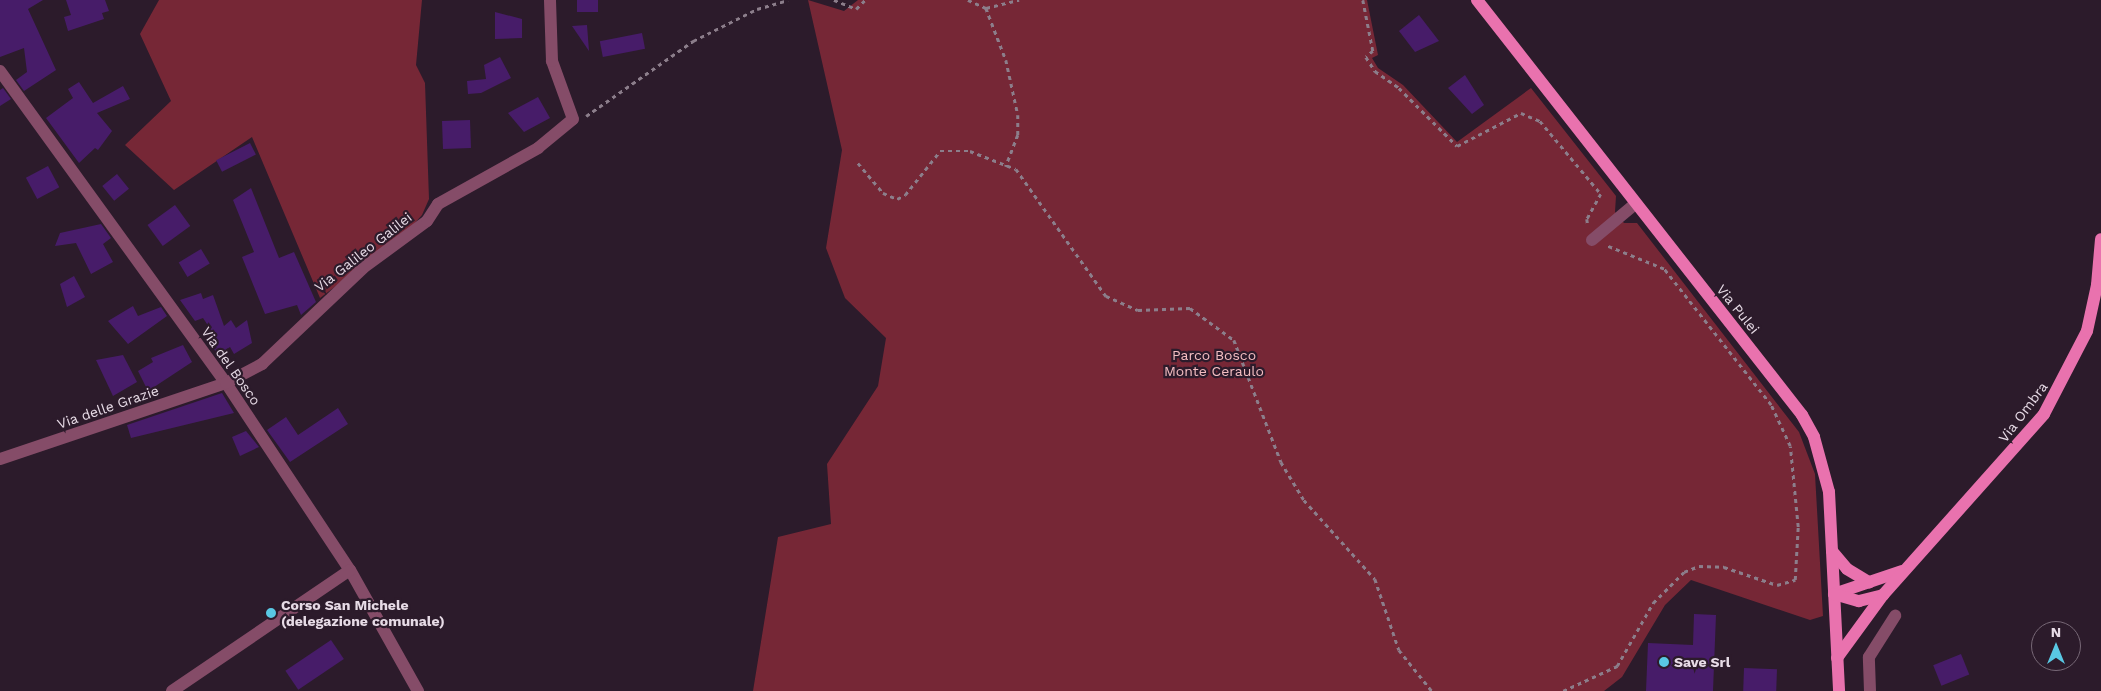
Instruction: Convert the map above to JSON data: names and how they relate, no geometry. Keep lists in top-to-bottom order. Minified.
{"streets":{"main road":["Via Pulei","Via Ombra"],"street":["Via Galileo Galilei","Via del Bosco","Via delle Grazie"]},"crossings":[["Via Galileo Galilei","Via del Bosco"],["Via Galileo Galilei","Via delle Grazie"],["Via Pulei","Via Ombra"],["Via del Bosco","Via delle Grazie"]],"parks":["Parco Bosco Monte Ceraulo"],"places":["Corso San Michele (delegazione comunale)","Save Srl"],"north":"top"}
